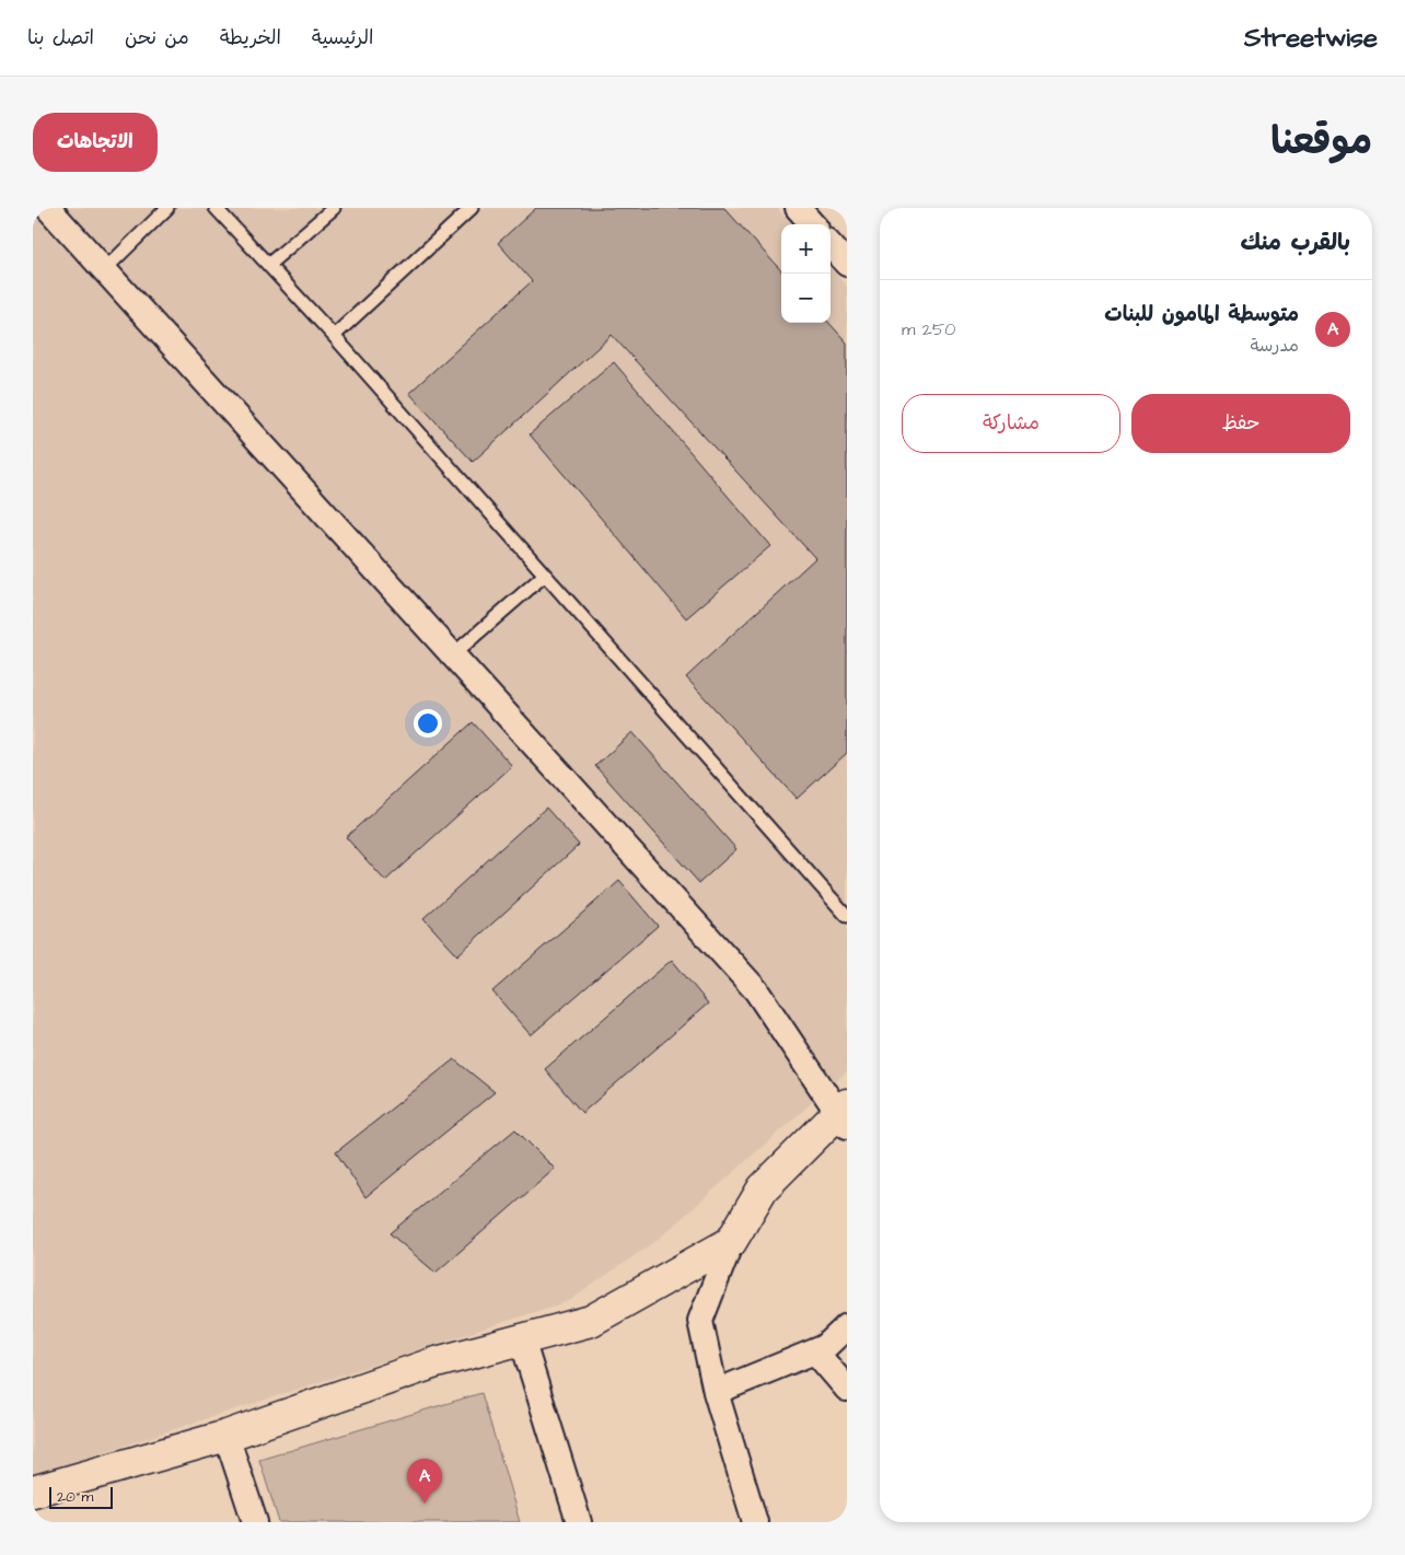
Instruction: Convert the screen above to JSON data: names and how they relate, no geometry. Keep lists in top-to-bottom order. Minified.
{"scale_bar":"20 m","page":{"header":"Streetwise","nav":["الرئيسية","الخريطة","من نحن","اتصل بنا"],"title":"موقعنا","buttons":["الاتجاهات",["حفظ","مشاركة"]],"heading":"بالقرب منك","map_buttons":["+","−"],"list":[{"mark":"A","name":"متوسطة المامون للبنات","note":"مدرسة","value":"250 m"}],"pins":"A","scale":"20 m"}}
